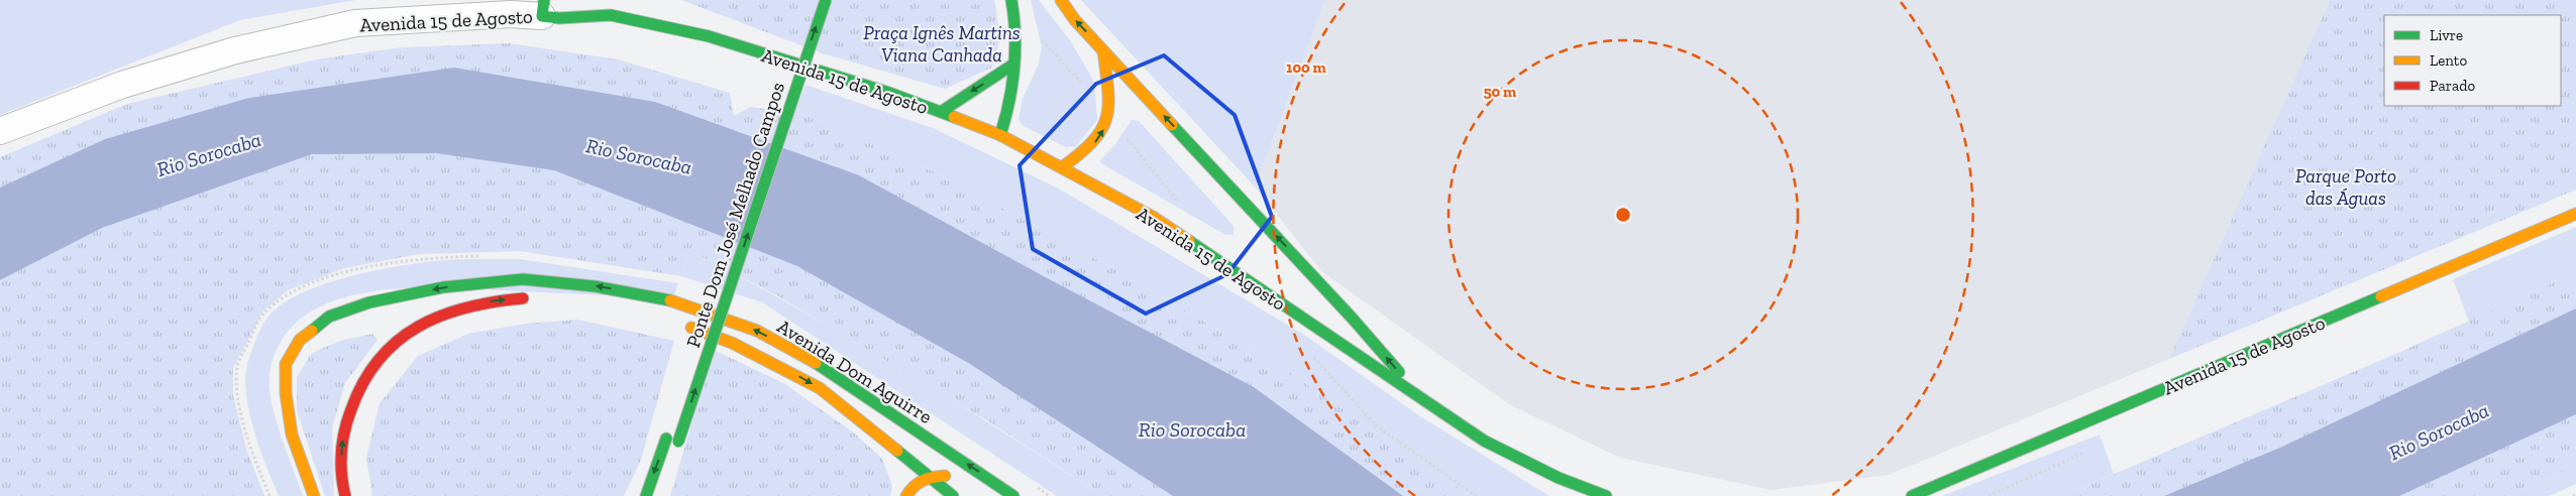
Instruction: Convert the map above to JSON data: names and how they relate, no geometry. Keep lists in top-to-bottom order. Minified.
{"streets":{"main road":["Avenida 15 de Agosto","Ponte Dom José Melhado Campos","Avenida Dom Aguirre"]},"one_way":["Ponte Dom José Melhado Campos"],"water":["Rio Sorocaba"],"parks":["Praça Ignês Martins Viana Canhada","Parque Porto das Águas"],"legend":["Livre","Lento","Parado"],"rings":["100 m","50 m"]}
